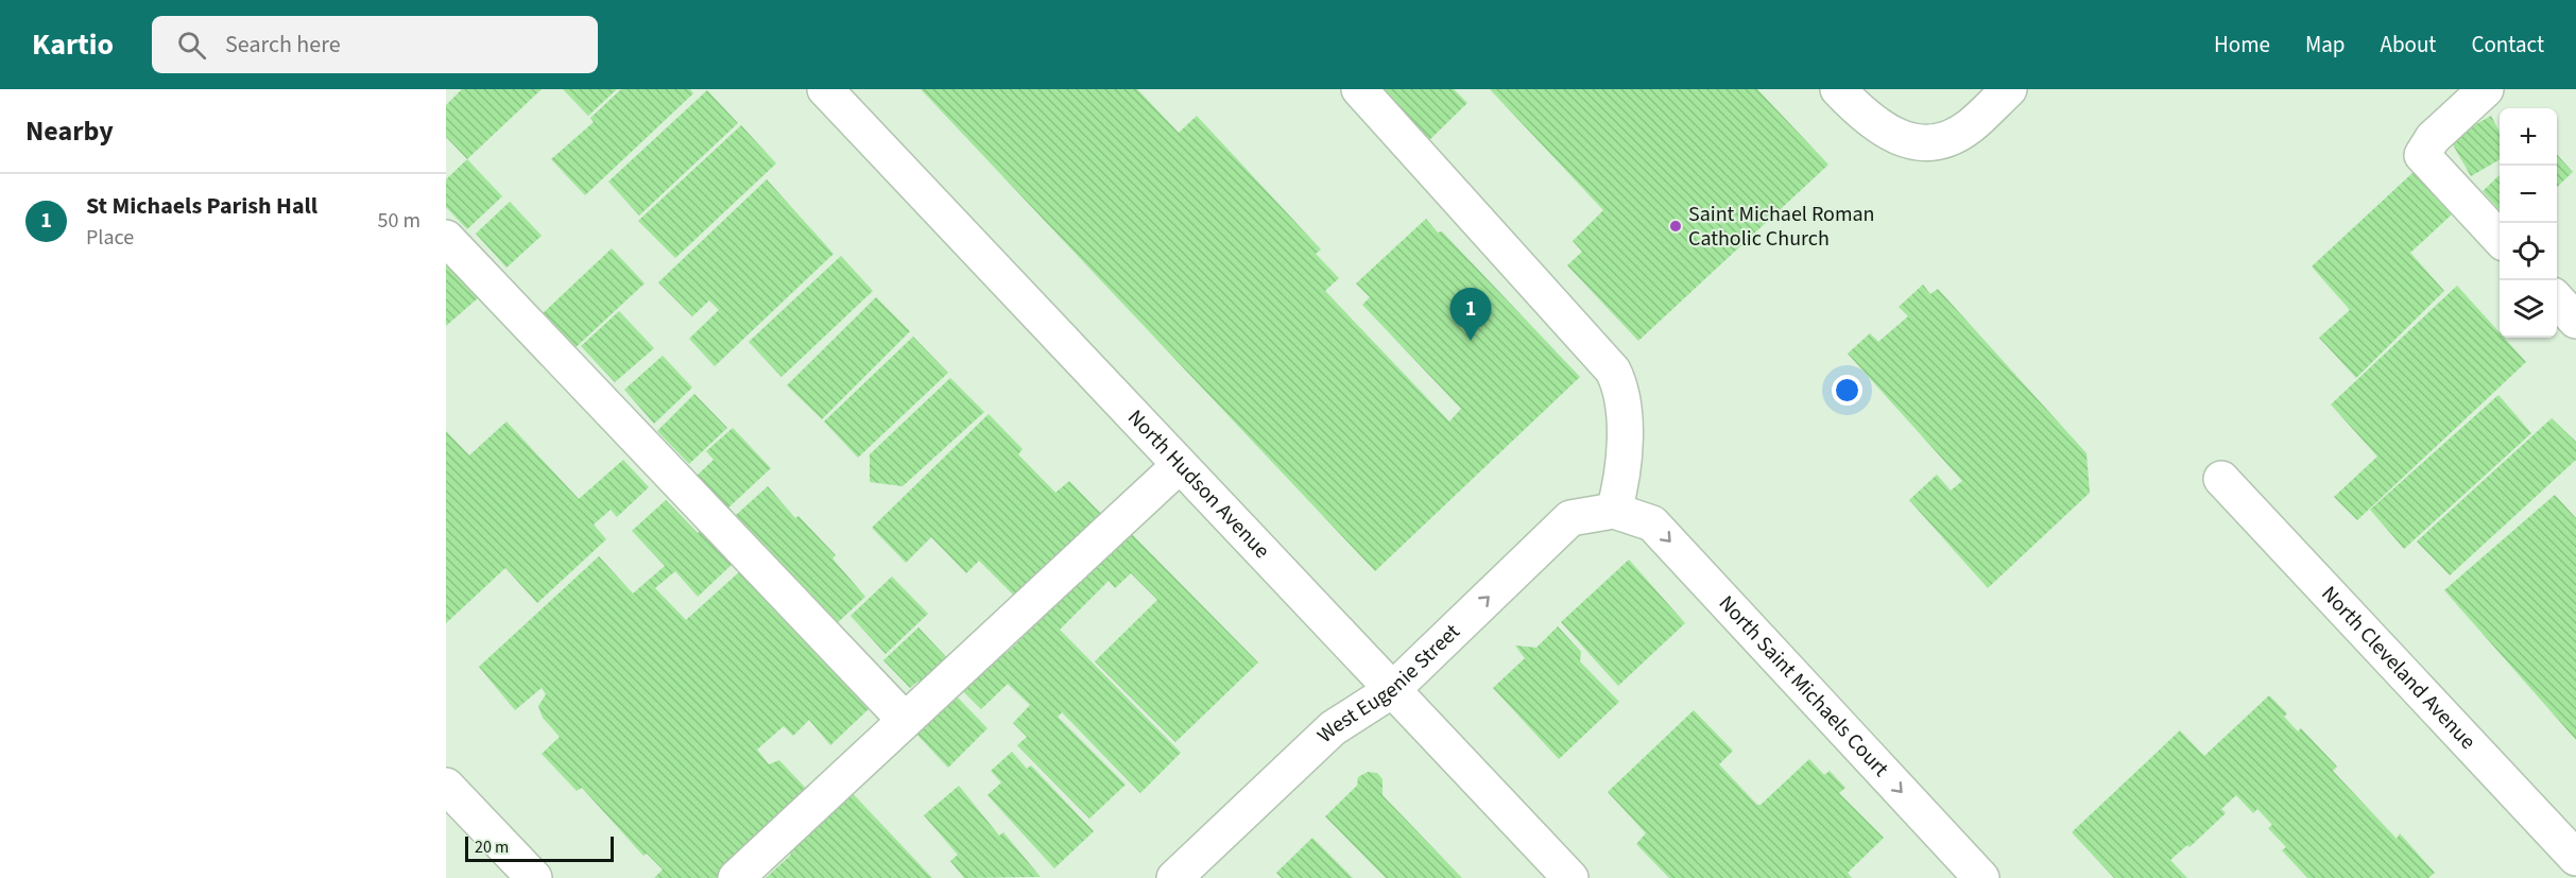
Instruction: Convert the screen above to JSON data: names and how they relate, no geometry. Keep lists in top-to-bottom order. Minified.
{"streets":{"street":["North Hudson Avenue","North Cleveland Avenue","West Eugenie Street","North Saint Michaels Court"]},"crossings":[["North Hudson Avenue","West Eugenie Street"],["West Eugenie Street","North Saint Michaels Court"]],"one_way":["West Eugenie Street","North Saint Michaels Court"],"places":["Saint Michael Roman Catholic Church"],"scale_bar":"20 m","page":{"header":"Kartio","search":"Search here","nav":["Home","Map","About","Contact"],"heading":"Nearby","map_buttons":["+","−"],"list":[{"mark":"1","name":"St Michaels Parish Hall","note":"Place","value":"50 m"}],"pins":"1","scale":"20 m"}}
